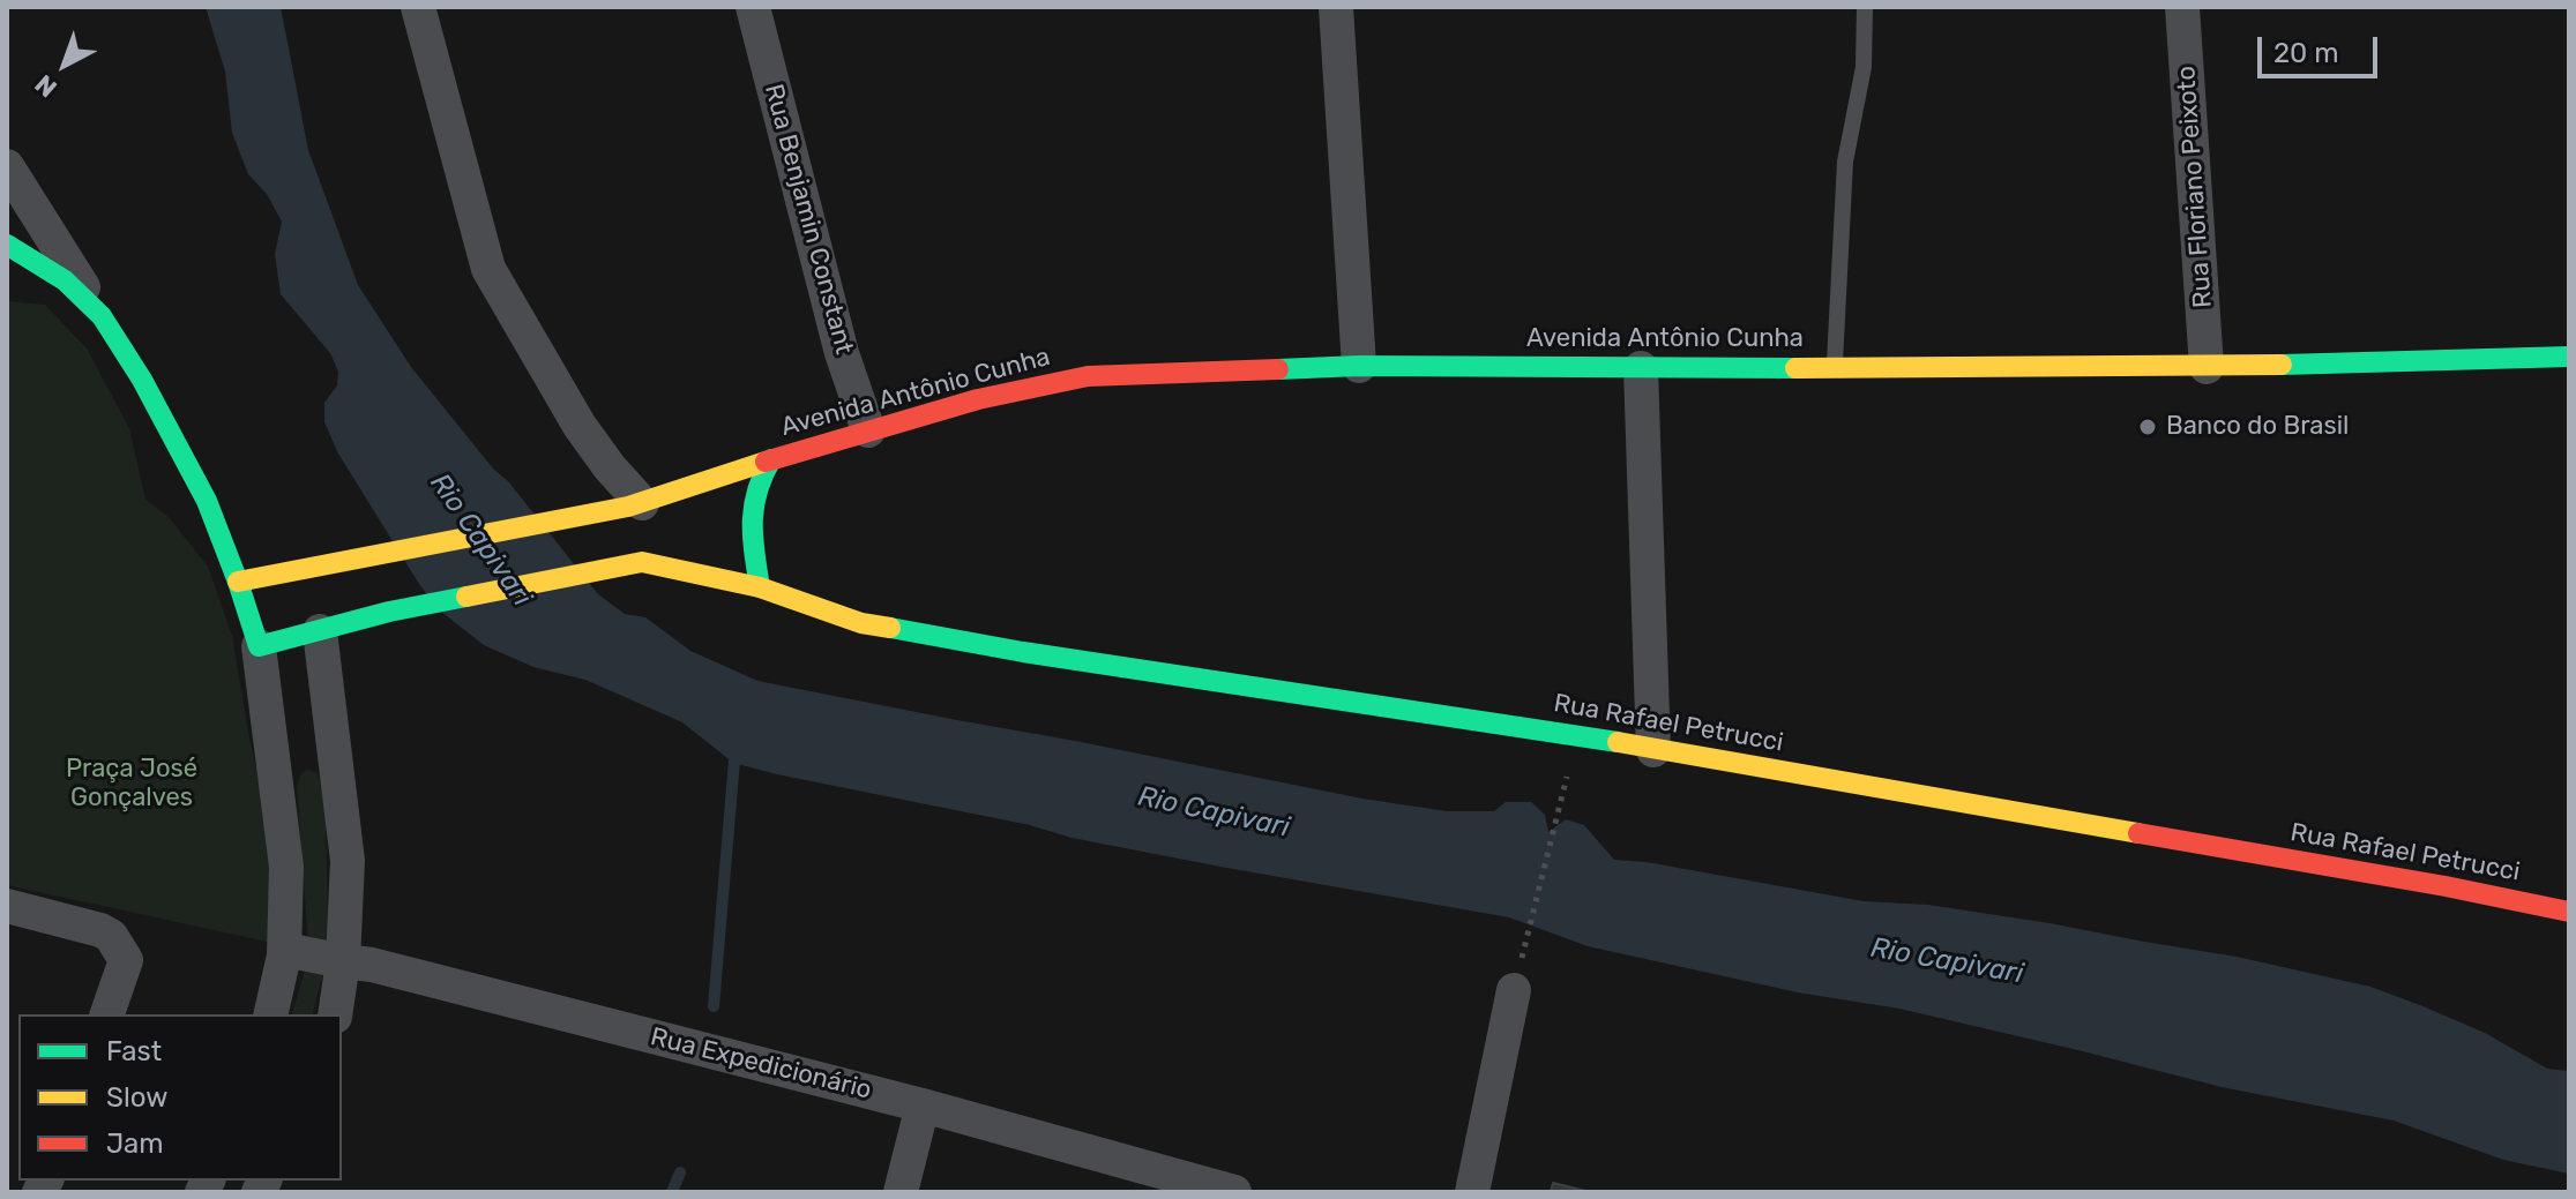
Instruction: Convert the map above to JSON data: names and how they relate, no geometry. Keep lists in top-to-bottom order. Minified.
{"streets":{"street":["Rua Floriano Peixoto","Rua Benjamin Constant","Avenida Antônio Cunha","Rua Rafael Petrucci","Rua Expedicionário"]},"crossings":[["Rua Floriano Peixoto","Avenida Antônio Cunha"],["Rua Benjamin Constant","Avenida Antônio Cunha"]],"water":["Rio Capivari"],"parks":["Praça José Gonçalves"],"places":["Banco do Brasil"],"legend":["Fast","Slow","Jam"],"scale_bar":"20 m","north":"bottom left"}
